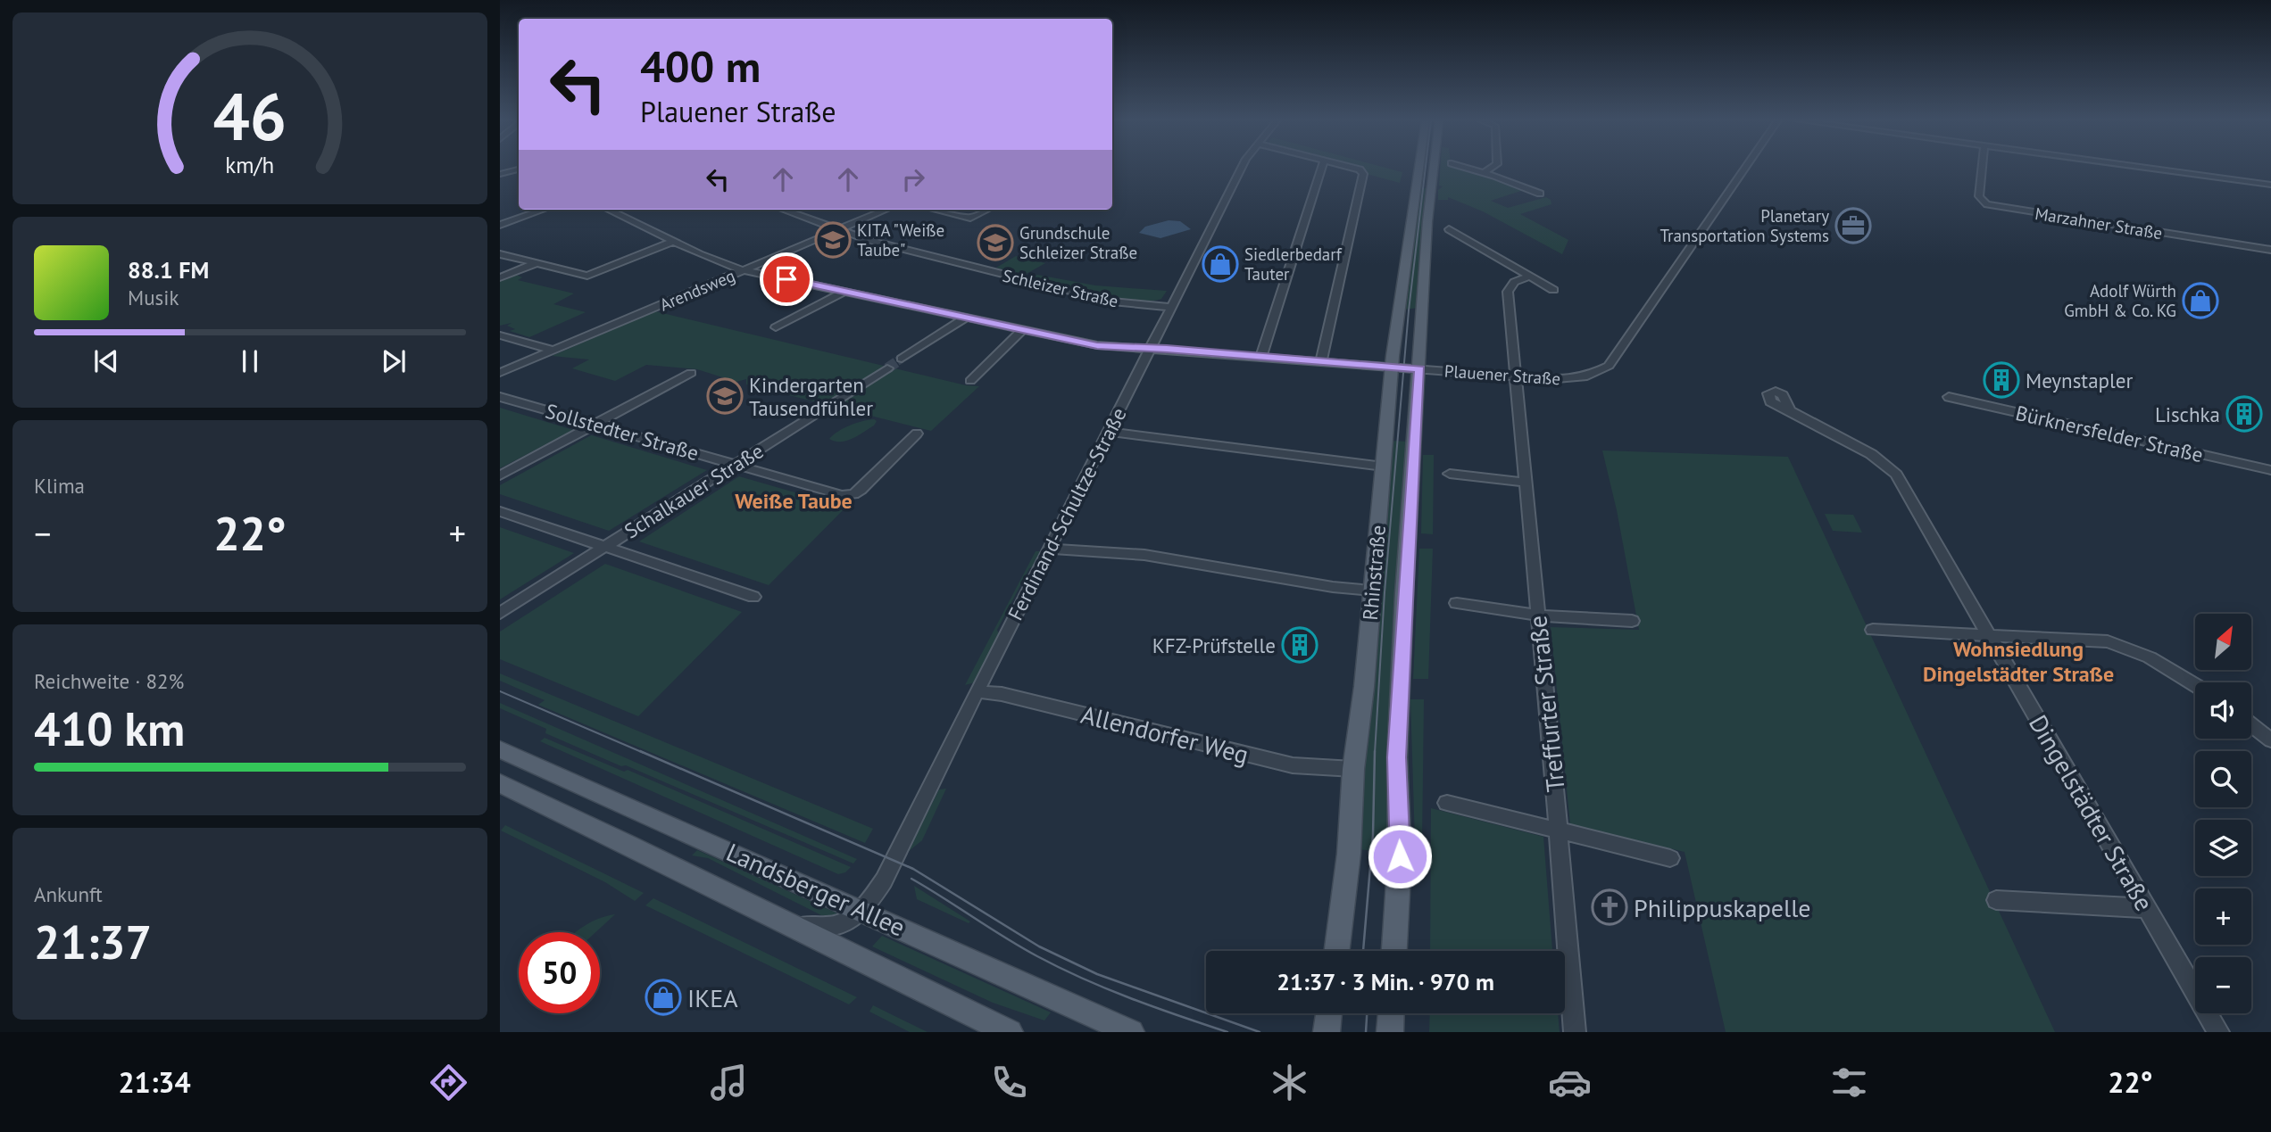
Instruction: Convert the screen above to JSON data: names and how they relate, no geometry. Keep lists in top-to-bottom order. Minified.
{"streets":{"main road":["Rhinstraße","Landsberger Allee"],"street":["Marzahner Straße","Schleizer Straße","Arendsweg","Plauener Straße","Sollstedter Straße","Bürknersfelder Straße","Schalkauer Straße","Ferdinand-Schultze-Straße","Treffurter Straße","Allendorfer Weg","Dingelstädter Straße"]},"crossings":[["Schleizer Straße","Arendsweg"],["Schleizer Straße","Ferdinand-Schultze-Straße"],["Arendsweg","Plauener Straße"],["Plauener Straße","Ferdinand-Schultze-Straße"],["Plauener Straße","Rhinstraße"],["Plauener Straße","Treffurter Straße"],["Sollstedter Straße","Schalkauer Straße"],["Ferdinand-Schultze-Straße","Allendorfer Weg"],["Ferdinand-Schultze-Straße","Landsberger Allee"],["Rhinstraße","Allendorfer Weg"]],"districts":["Weiße Taube","Wohnsiedlung Dingelstädter Straße"],"places":{"office":["Planetary Transportation Systems"],"school or university":["KITA \"Weiße Taube\"","Grundschule Schleizer Straße","Kindergarten Tausendfühler"],"shop":["Siedlerbedarf Tauter","Adolf Würth GmbH & Co. KG","IKEA"],"building":["Meynstapler","Lischka","KFZ-Prüfstelle"],"church":["Philippuskapelle"]},"north":"top right","page":{"turn":["400 m","Plauener Straße"],"song":["88.1 FM","Musik"],"tile":["Klima",["Reichweite · 82%","410 km"],["Ankunft","21:37"]],"heat":["−","22°","+"],"map_buttons":["+","−"],"limit":"50","trip":"21:37 · 3 Min. · 970 m","tabs":["21:34","22°"],"gauge":["46","km/h"]}}
